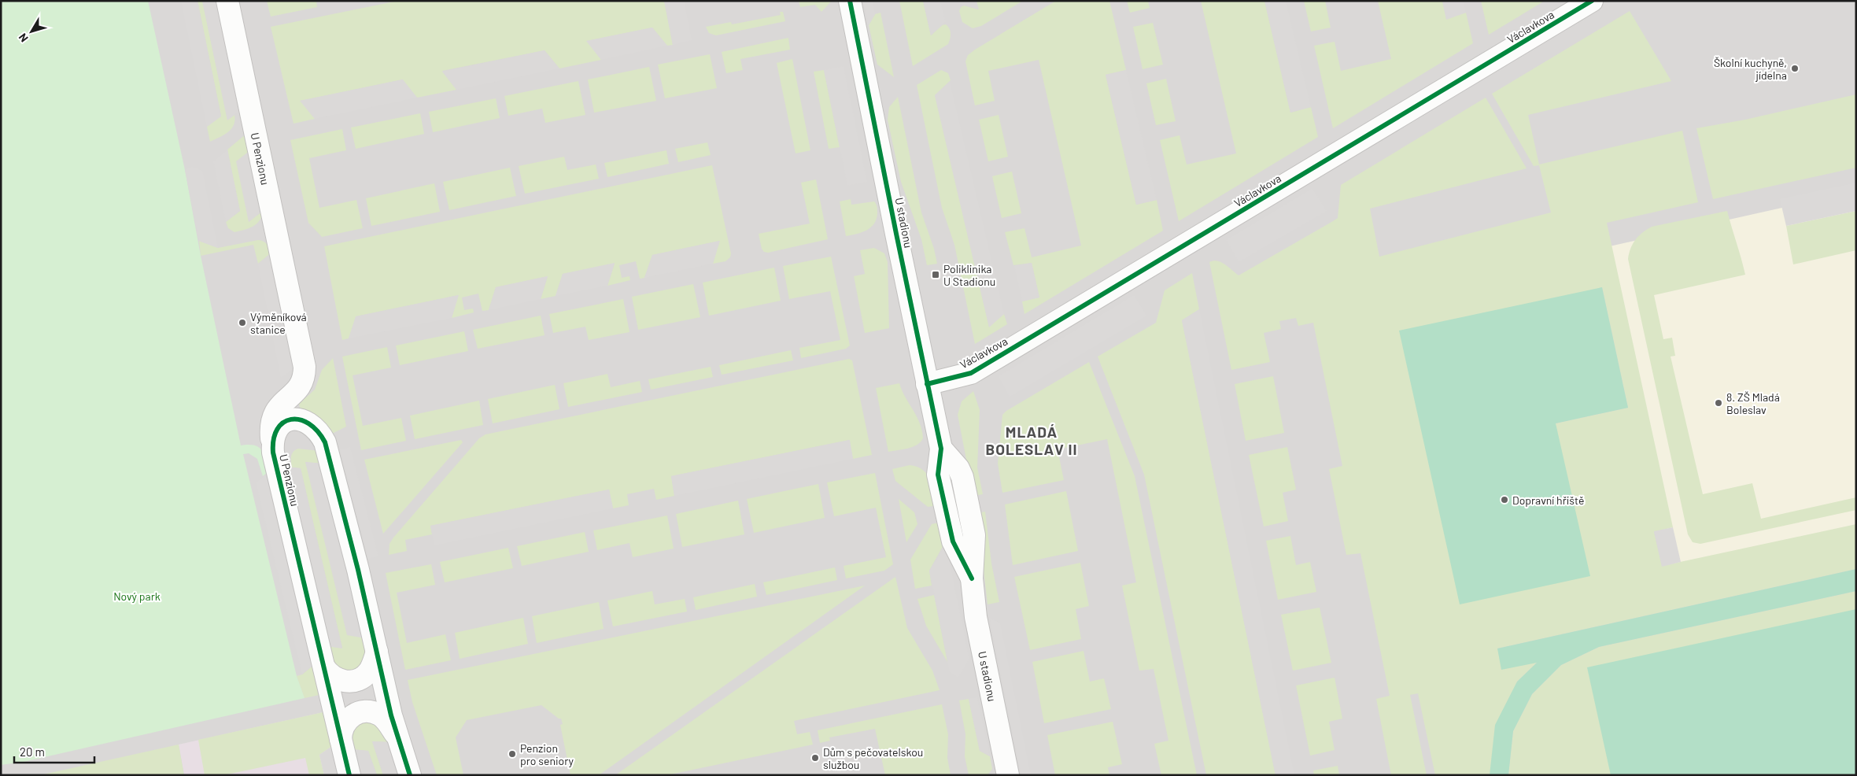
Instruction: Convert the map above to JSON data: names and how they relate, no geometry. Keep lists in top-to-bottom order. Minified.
{"streets":{"street":["Václavkova","U Penzionu","U stadionu"]},"crossings":[["Václavkova","U stadionu"]],"districts":["MLADÁ BOLESLAV II"],"parks":["Nový park"],"places":{"other":["Školní kuchyně, jídelna","Výměníková stanice","8. ZŠ Mladá Boleslav","Dopravní hřiště","Penzion pro seniory","Dům s pečovatelskou službou"],"transit":["Poliklinika U Stadionu"]},"scale_bar":"20 m","north":"bottom left"}
